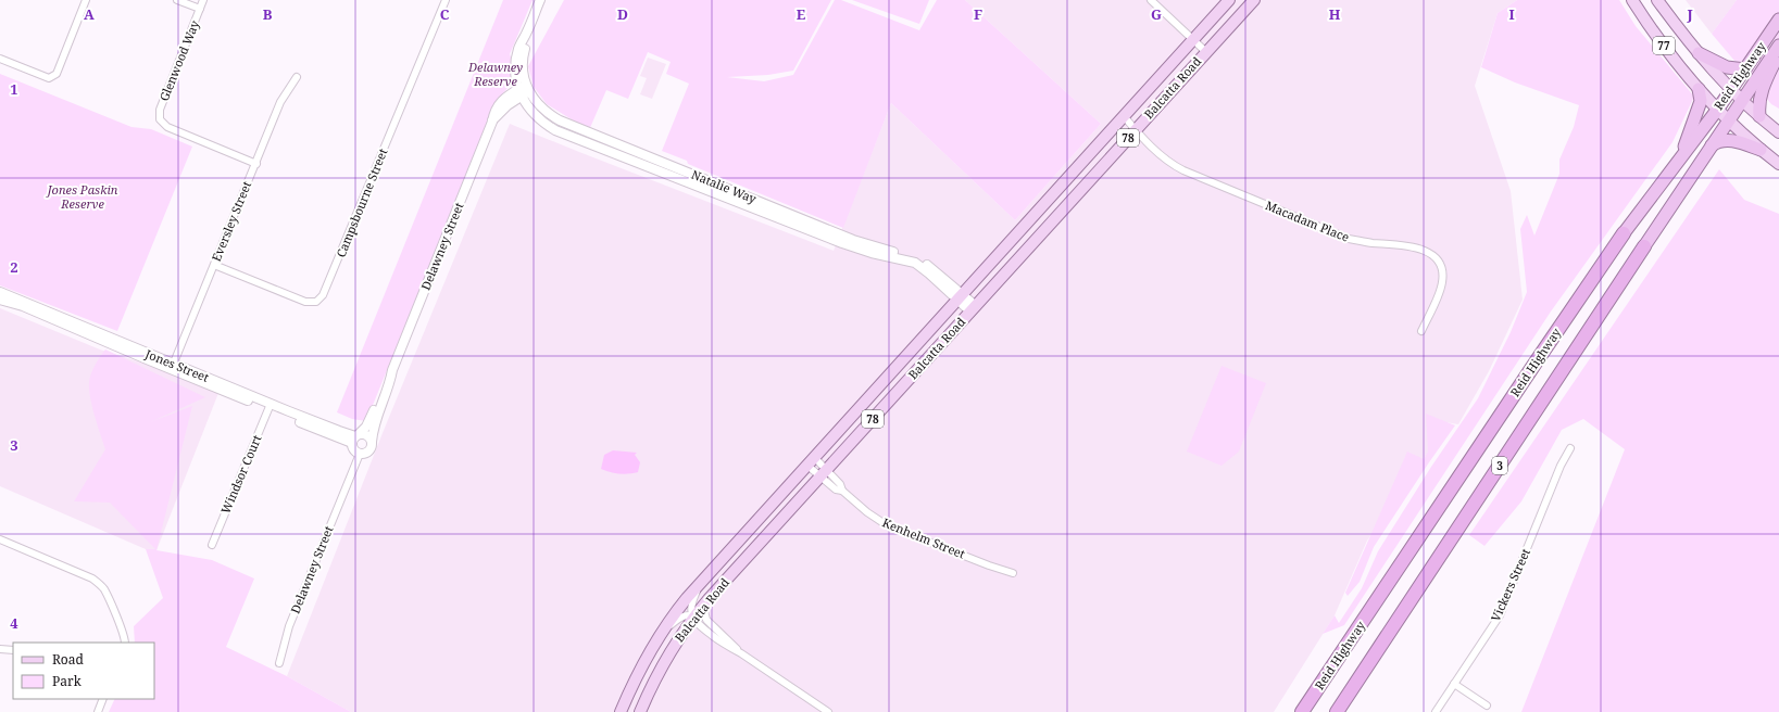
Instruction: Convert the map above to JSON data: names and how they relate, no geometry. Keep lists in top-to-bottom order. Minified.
{"streets":{"highway":["Reid Highway","3"],"main road":["77","Balcatta Road","78"],"street":["Glenwood Way","Natalie Way","Campsbourne Street","Eversley Street","Macadam Place","Delawney Street","Jones Street","Windsor Court","Kenhelm Street","Vickers Street"]},"crossings":[["77","Reid Highway"],["Glenwood Way","Eversley Street"],["Balcatta Road","Natalie Way"],["Balcatta Road","Macadam Place"],["Balcatta Road","Kenhelm Street"],["Natalie Way","Delawney Street"],["Campsbourne Street","Eversley Street"],["Eversley Street","Jones Street"],["Delawney Street","Jones Street"],["Jones Street","Windsor Court"]],"parks":["Delawney Reserve","Jones Paskin Reserve"],"legend":["Road","Park"],"grid":{"columns":["A","B","C","D","E","F","G","H","I","J"],"rows":["1","2","3","4"]}}
